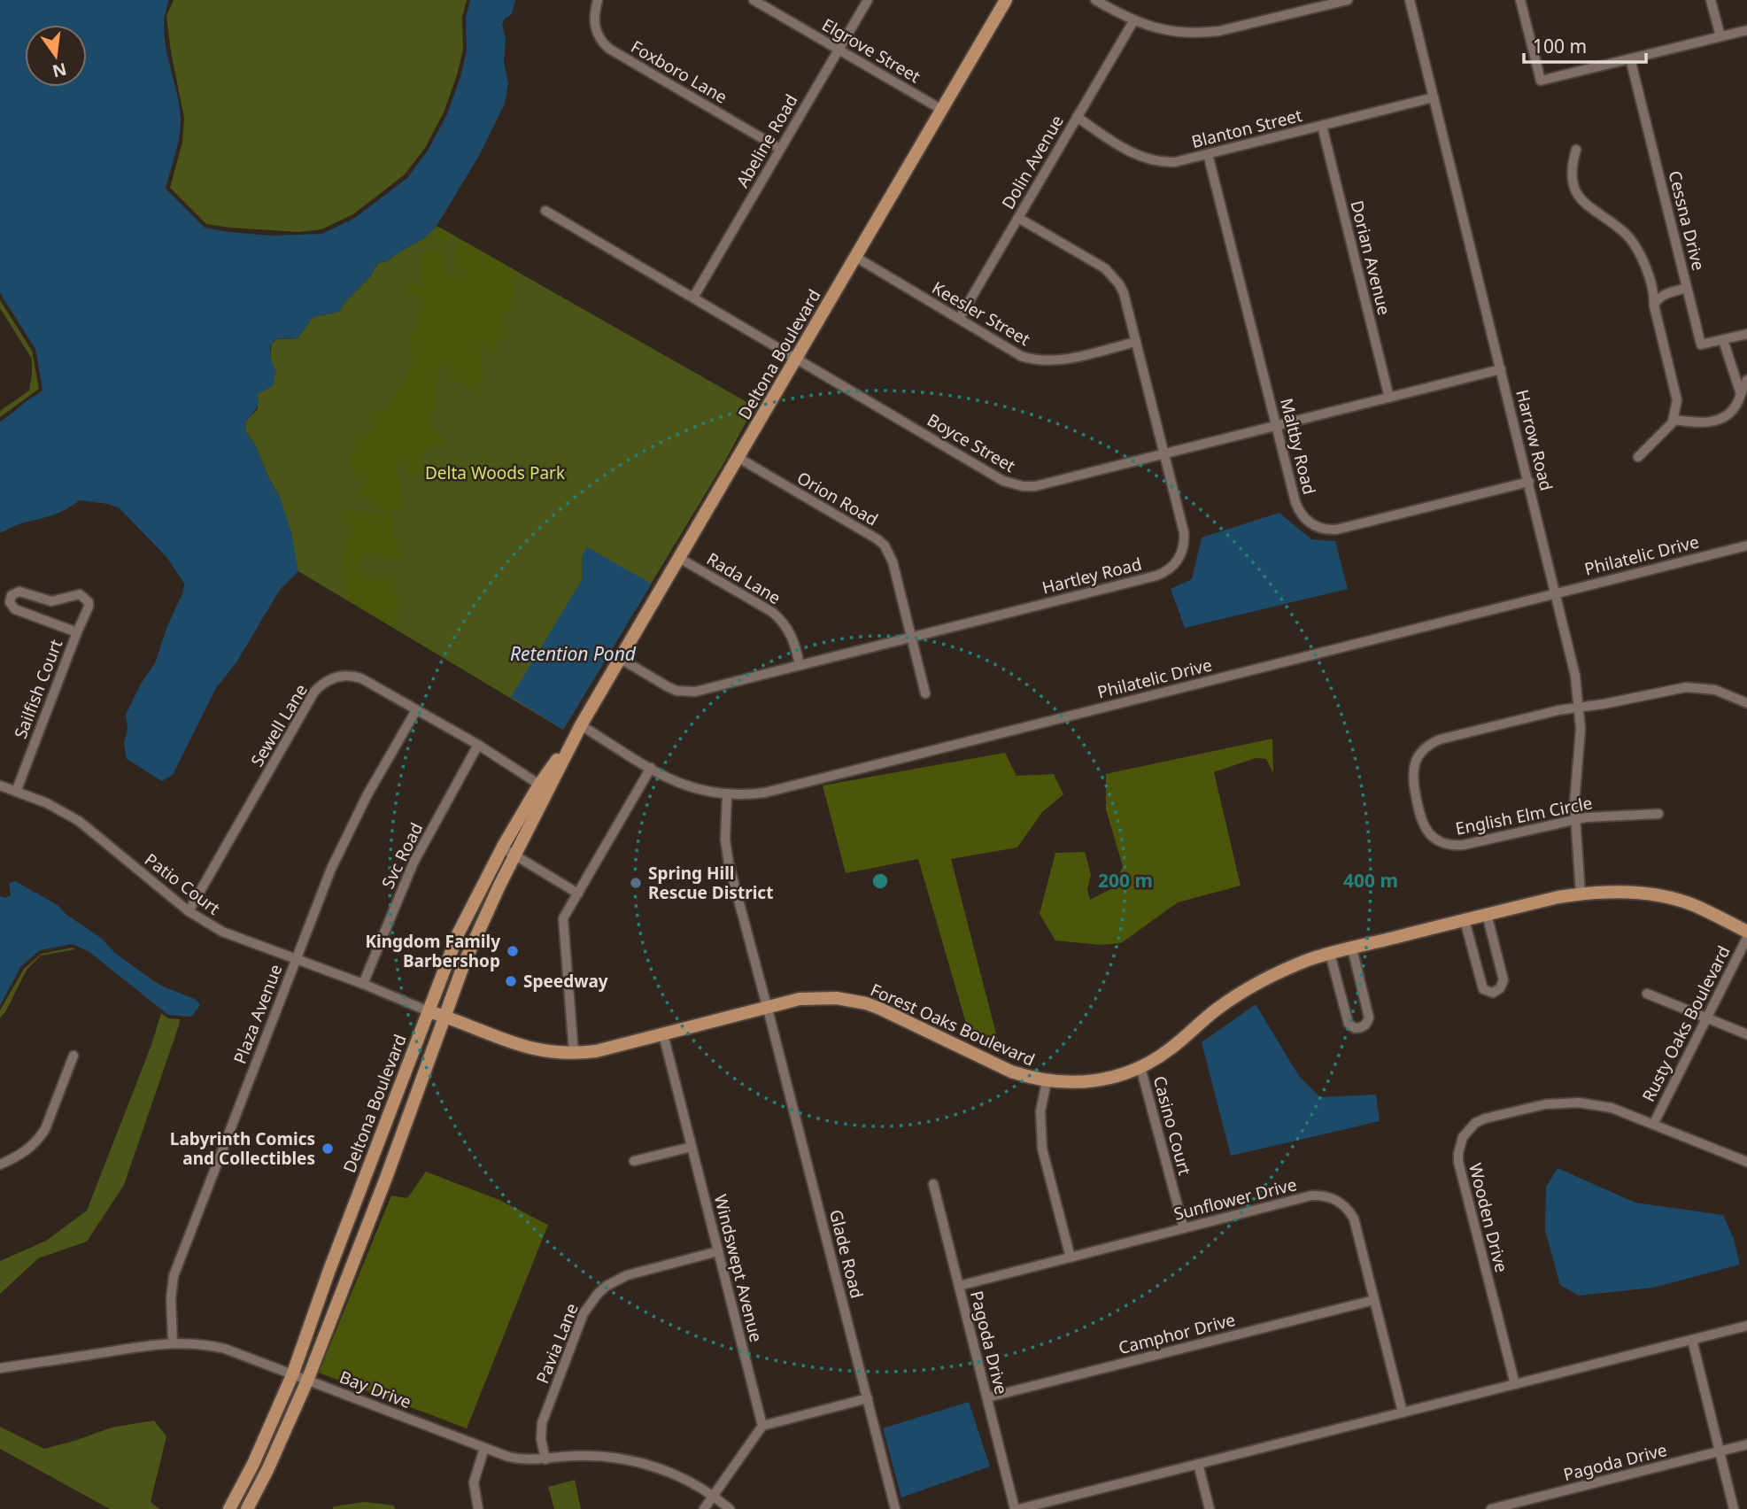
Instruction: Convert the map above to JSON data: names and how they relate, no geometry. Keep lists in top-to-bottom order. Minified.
{"streets":{"main road":["Deltona Boulevard","Forest Oaks Boulevard"],"street":["Elgrove Street","Foxboro Lane","Blanton Street","Abeline Road","Dolin Avenue","Cessna Drive","Dorian Avenue","Keesler Street","Harrow Road","Boyce Street","Maltby Road","Orion Road","Philatelic Drive","Hartley Road","Rada Lane","Sailfish Court","Sewell Lane","English Elm Circle","Svc Road","Patio Court","Plaza Avenue","Rusty Oaks Boulevard","Casino Court","Sunflower Drive","Wooden Drive","Glade Road","Windswept Avenue","Camphor Drive","Pagoda Drive","Pavia Lane","Bay Drive"]},"crossings":[["Elgrove Street","Abeline Road"],["Elgrove Street","Deltona Boulevard"],["Foxboro Lane","Abeline Road"],["Blanton Street","Dolin Avenue"],["Blanton Street","Dorian Avenue"],["Blanton Street","Harrow Road"],["Blanton Street","Maltby Road"],["Abeline Road","Boyce Street"],["Dolin Avenue","Keesler Street"],["Dolin Avenue","Hartley Road"],["Dorian Avenue","Boyce Street"],["Keesler Street","Deltona Boulevard"],["Keesler Street","Hartley Road"],["Deltona Boulevard","Boyce Street"],["Deltona Boulevard","Orion Road"],["Deltona Boulevard","Philatelic Drive"],["Deltona Boulevard","Hartley Road"],["Deltona Boulevard","Rada Lane"],["Deltona Boulevard","Sewell Lane"],["Deltona Boulevard","Patio Court"],["Deltona Boulevard","Forest Oaks Boulevard"],["Deltona Boulevard","Bay Drive"],["Harrow Road","Boyce Street"],["Harrow Road","Maltby Road"],["Harrow Road","Philatelic Drive"],["Harrow Road","English Elm Circle"],["Harrow Road","Forest Oaks Boulevard"],["Boyce Street","Maltby Road"],["Boyce Street","Hartley Road"],["Orion Road","Hartley Road"],["Philatelic Drive","Glade Road"],["Hartley Road","Rada Lane"],["Sailfish Court","Patio Court"],["Sewell Lane","Svc Road"],["Sewell Lane","Patio Court"],["Sewell Lane","Plaza Avenue"],["Svc Road","Patio Court"],["Patio Court","Plaza Avenue"],["Patio Court","Forest Oaks Boulevard"],["Plaza Avenue","Bay Drive"],["Rusty Oaks Boulevard","Wooden Drive"],["Forest Oaks Boulevard","Casino Court"],["Forest Oaks Boulevard","Glade Road"],["Forest Oaks Boulevard","Windswept Avenue"],["Casino Court","Sunflower Drive"],["Sunflower Drive","Camphor Drive"],["Sunflower Drive","Pagoda Drive"],["Windswept Avenue","Pavia Lane"],["Camphor Drive","Pagoda Drive"],["Pavia Lane","Bay Drive"]],"water":["Retention Pond"],"parks":["Delta Woods Park"],"places":["Spring Hill Rescue District","Kingdom Family Barbershop","Speedway","Labyrinth Comics and Collectibles"],"scale_bar":"100 m","north":"bottom","rings":["200 m","400 m"]}
